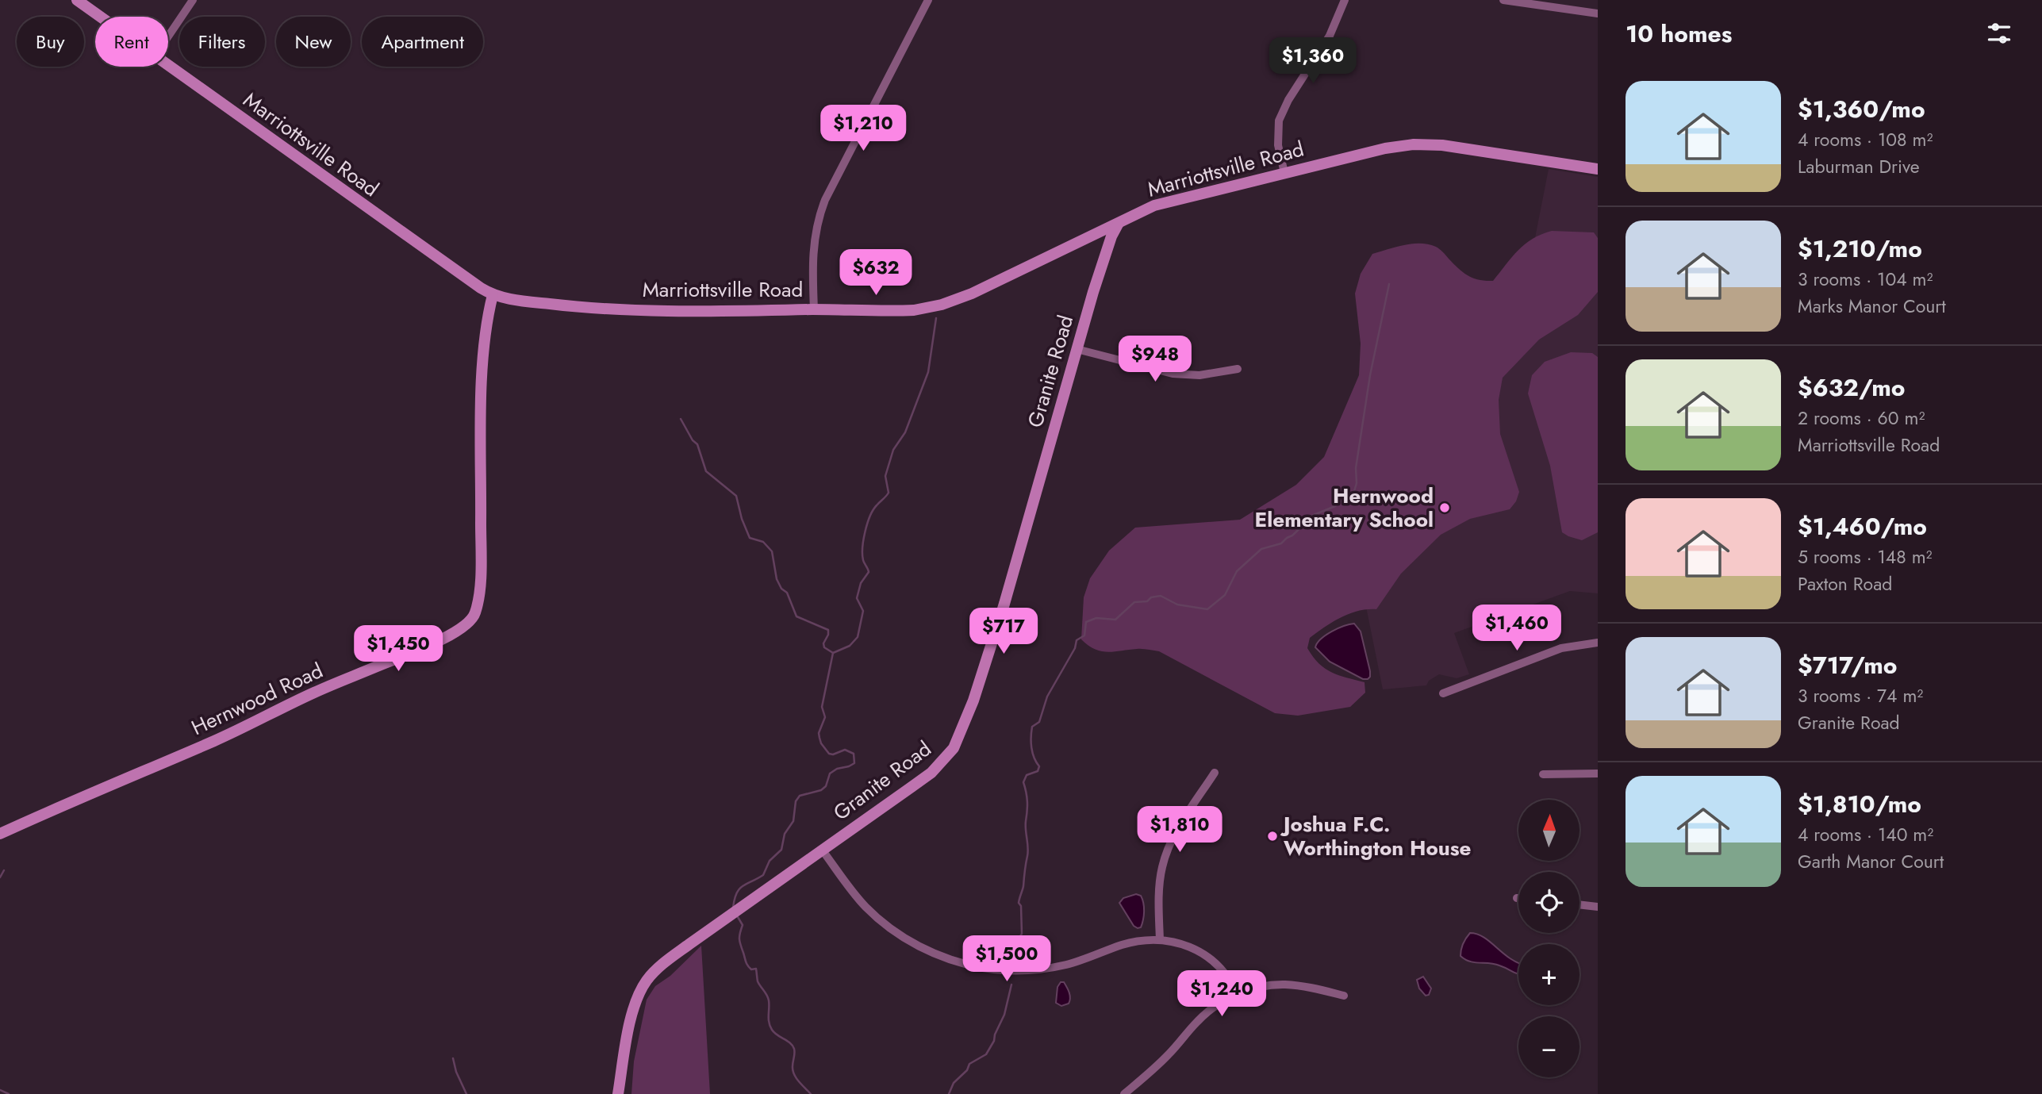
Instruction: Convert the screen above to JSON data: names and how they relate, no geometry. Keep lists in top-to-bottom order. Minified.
{"streets":{"street":["Marriottsville Road","Granite Road","Hernwood Road"]},"crossings":[["Marriottsville Road","Granite Road"],["Marriottsville Road","Hernwood Road"]],"places":["Hernwood Elementary School","Joshua F.C. Worthington House"],"north":"top","page":{"heading":"10 homes","chip":["Buy","Rent","Filters","New","Apartment"],"price":["$1,360","$1,210","$632","$948","$1,460","$717","$1,450","$1,810","$1,500","$1,240"],"list":[{"name":"$1,360/mo","note":"4 rooms · 108 m² · Laburman Drive"},{"name":"$1,210/mo","note":"3 rooms · 104 m² · Marks Manor Court"},{"name":"$632/mo","note":"2 rooms · 60 m² · Marriottsville Road"},{"name":"$1,460/mo","note":"5 rooms · 148 m² · Paxton Road"},{"name":"$717/mo","note":"3 rooms · 74 m² · Granite Road"},{"name":"$1,810/mo","note":"4 rooms · 140 m² · Garth Manor Court"}],"map_buttons":["+","−"]}}
